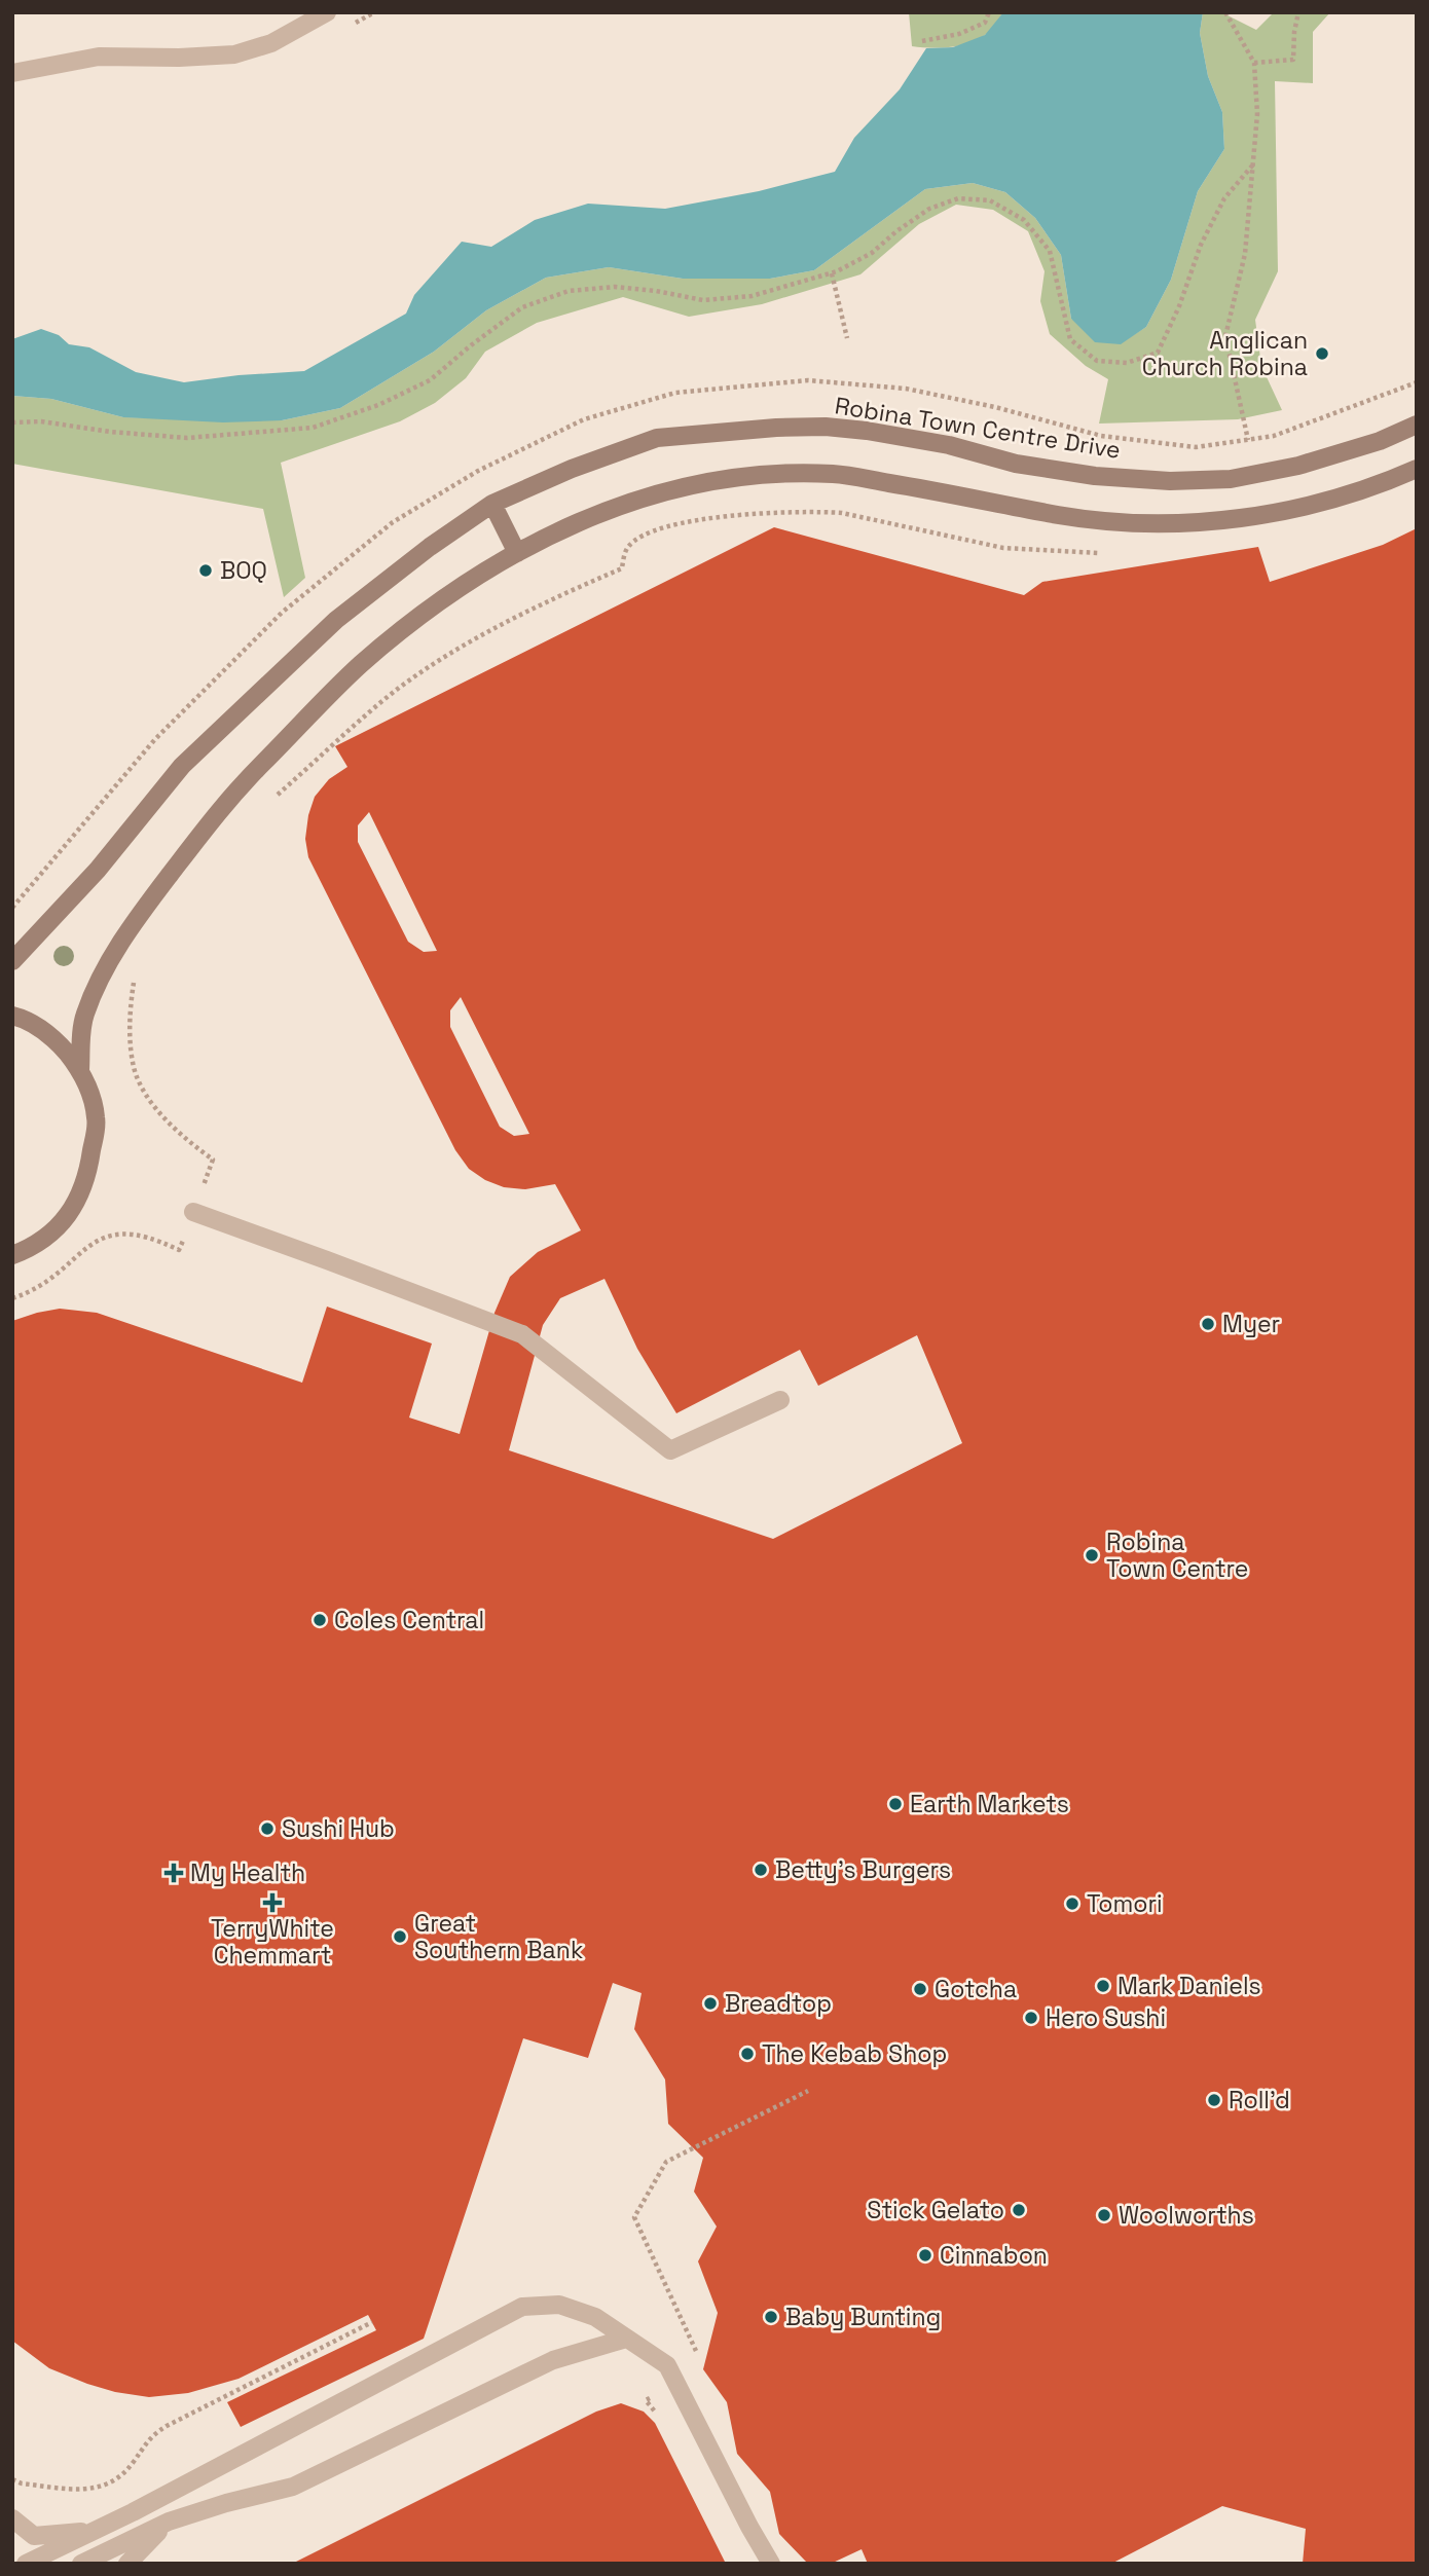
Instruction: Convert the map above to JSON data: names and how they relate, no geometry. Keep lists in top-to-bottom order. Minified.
{"streets":{"street":["Robina Town Centre Drive"]},"places":{"other":["Anglican Church Robina","BOQ","Myer","Robina Town Centre","Coles Central","Earth Markets","Sushi Hub","Betty's Burgers","Tomori","Great Southern Bank","Mark Daniels","Gotcha","Breadtop","Hero Sushi","The Kebab Shop","Roll'd","Stick Gelato","Woolworths","Cinnabon","Baby Bunting"],"health":["My Health","TerryWhite Chemmart"]}}
